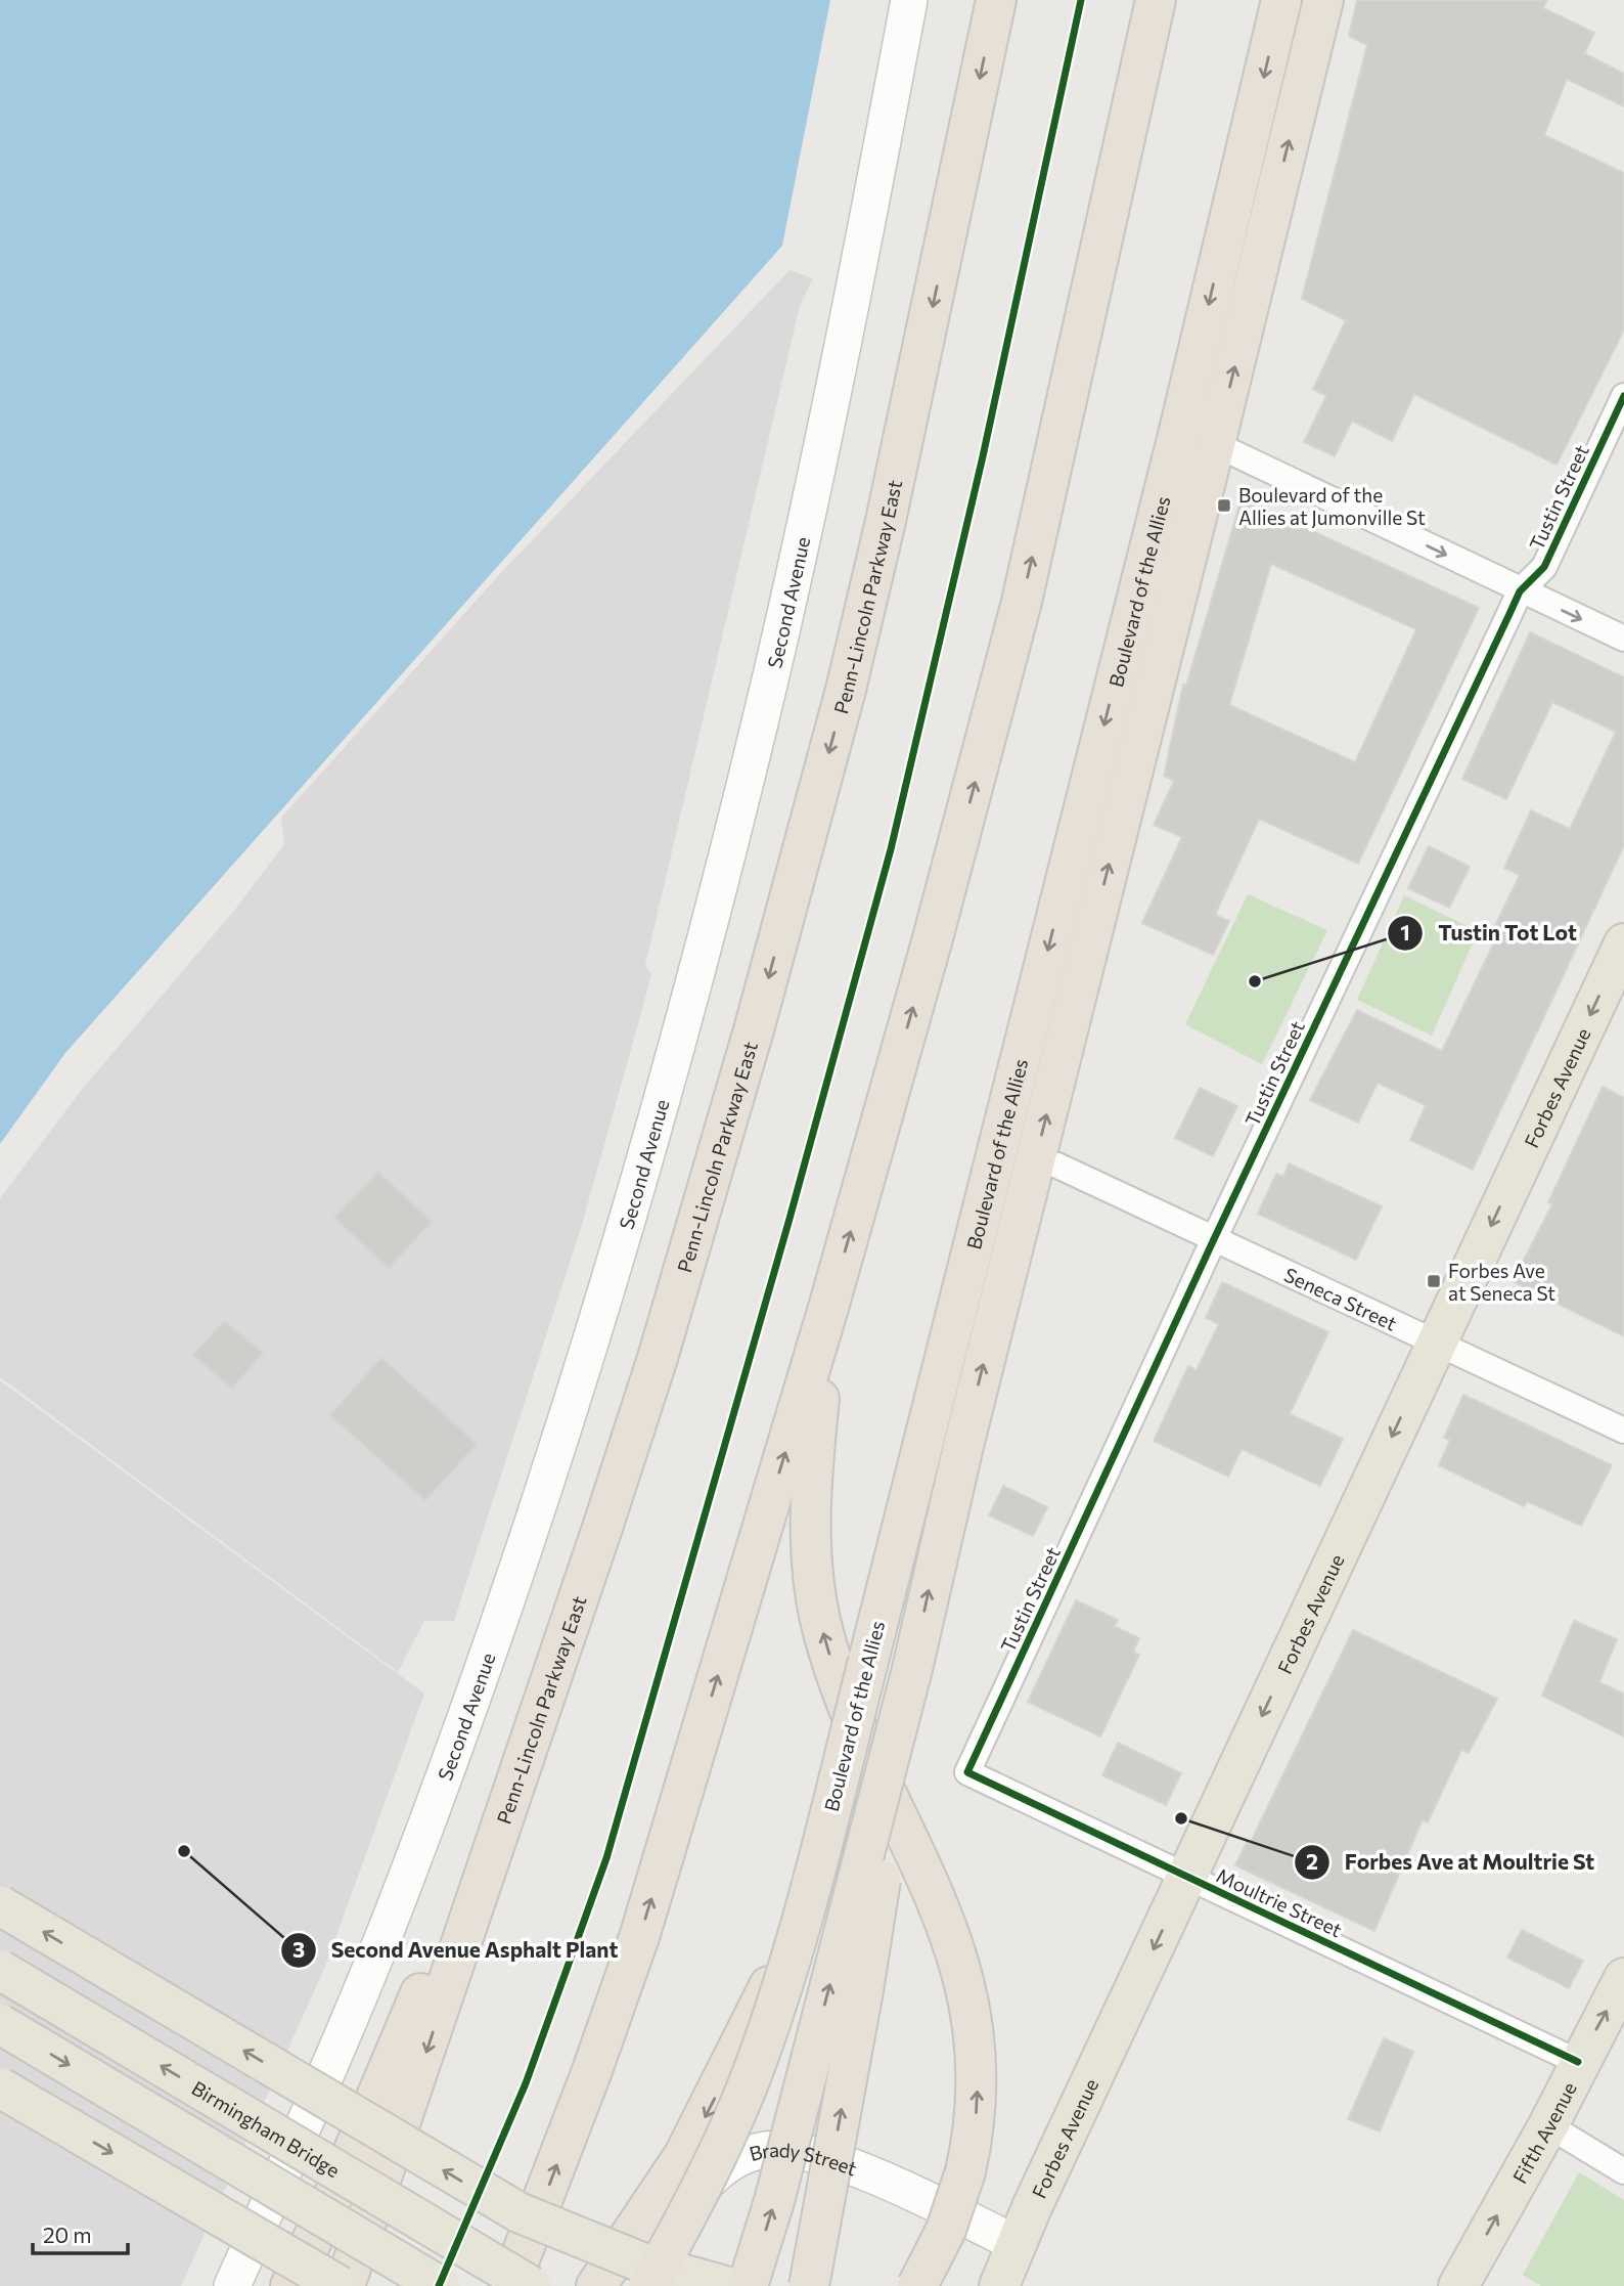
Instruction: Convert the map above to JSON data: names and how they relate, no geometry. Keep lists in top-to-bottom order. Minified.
{"streets":{"highway":["Boulevard of the Allies","Penn-Lincoln Parkway East"],"main road":["Second Avenue","Forbes Avenue","Birmingham Bridge","Fifth Avenue","Brady Street"],"street":["Tustin Street","Seneca Street","Moultrie Street"]},"crossings":[["Tustin Street","Seneca Street"],["Tustin Street","Moultrie Street"],["Forbes Avenue","Seneca Street"],["Forbes Avenue","Moultrie Street"],["Forbes Avenue","Brady Street"],["Moultrie Street","Fifth Avenue"]],"one_way":["Forbes Avenue","Fifth Avenue"],"places":{"transit":["Boulevard of the Allies at Jumonville St","Forbes Ave at Seneca St"],"other":["Tustin Tot Lot","Forbes Ave at Moultrie St","Second Avenue Asphalt Plant"]},"scale_bar":"20 m"}
